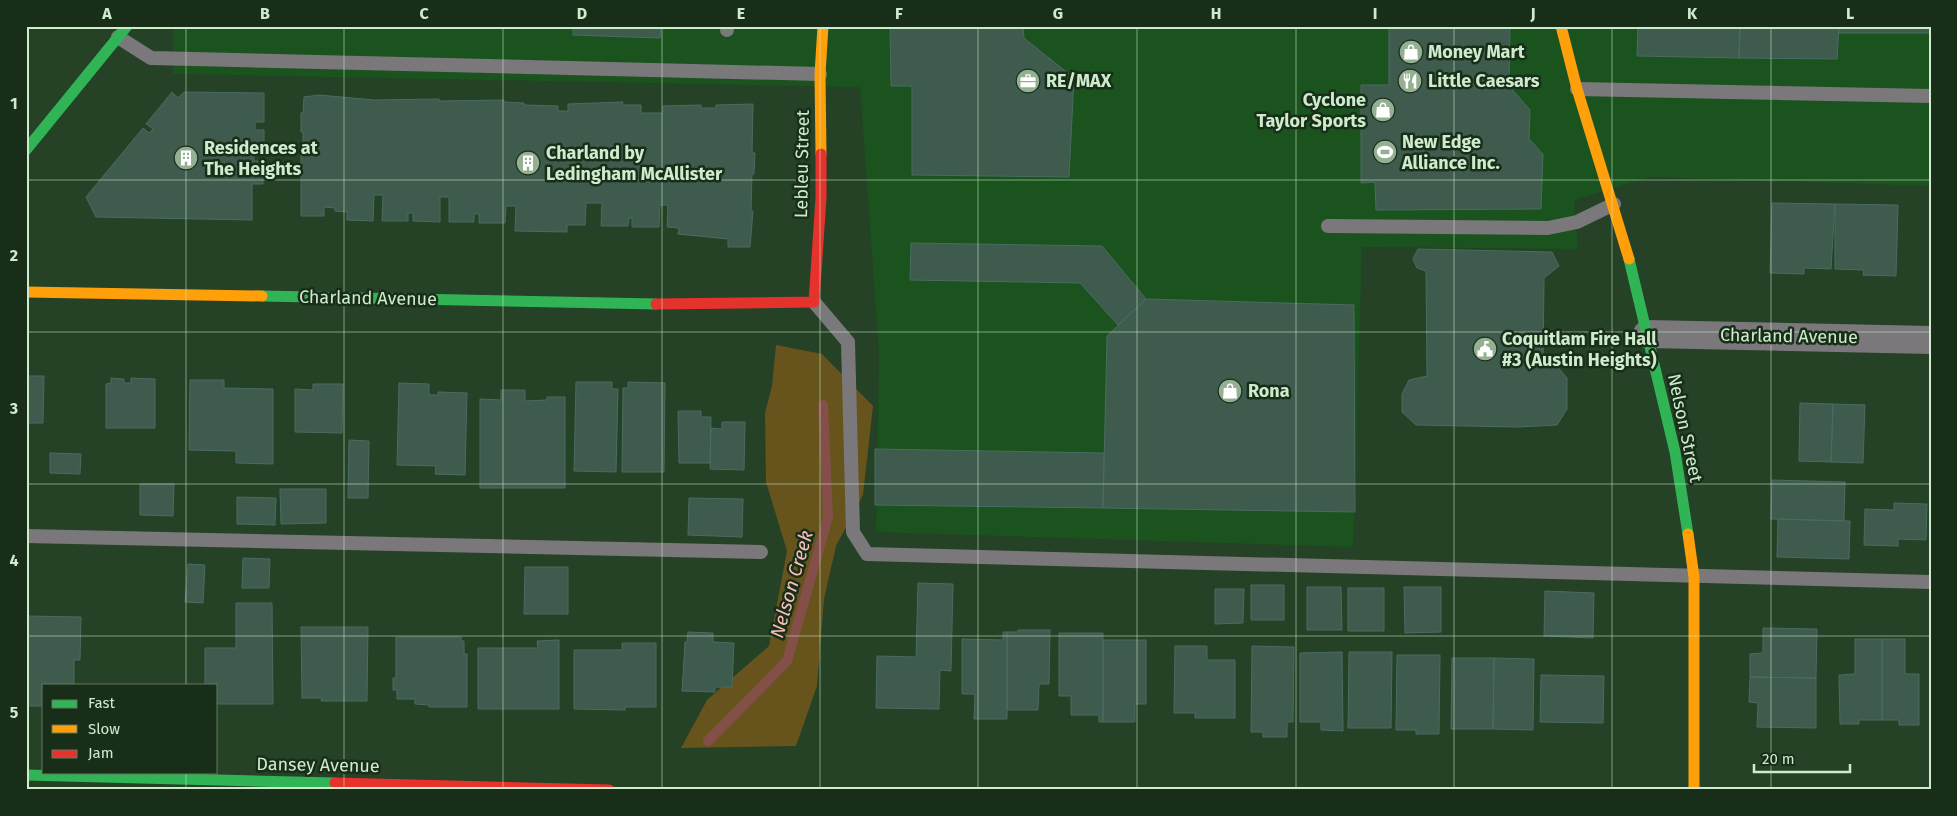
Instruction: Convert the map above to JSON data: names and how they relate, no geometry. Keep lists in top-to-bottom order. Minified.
{"streets":{"street":["Lebleu Street","Charland Avenue","Nelson Street","Dansey Avenue"]},"crossings":[["Lebleu Street","Charland Avenue"],["Charland Avenue","Nelson Street"]],"water":["Nelson Creek"],"places":{"shop":["Money Mart","Cyclone Taylor Sports","Rona"],"office":["RE/MAX"],"restaurant":["Little Caesars"],"sports":["New Edge Alliance Inc."],"building":["Residences at The Heights","Charland by Ledingham McAllister"],"public building":["Coquitlam Fire Hall #3 (Austin Heights)"]},"legend":["Fast","Slow","Jam"],"scale_bar":"20 m","grid":{"columns":["A","B","C","D","E","F","G","H","I","J","K","L"],"rows":["1","2","3","4","5"]}}
